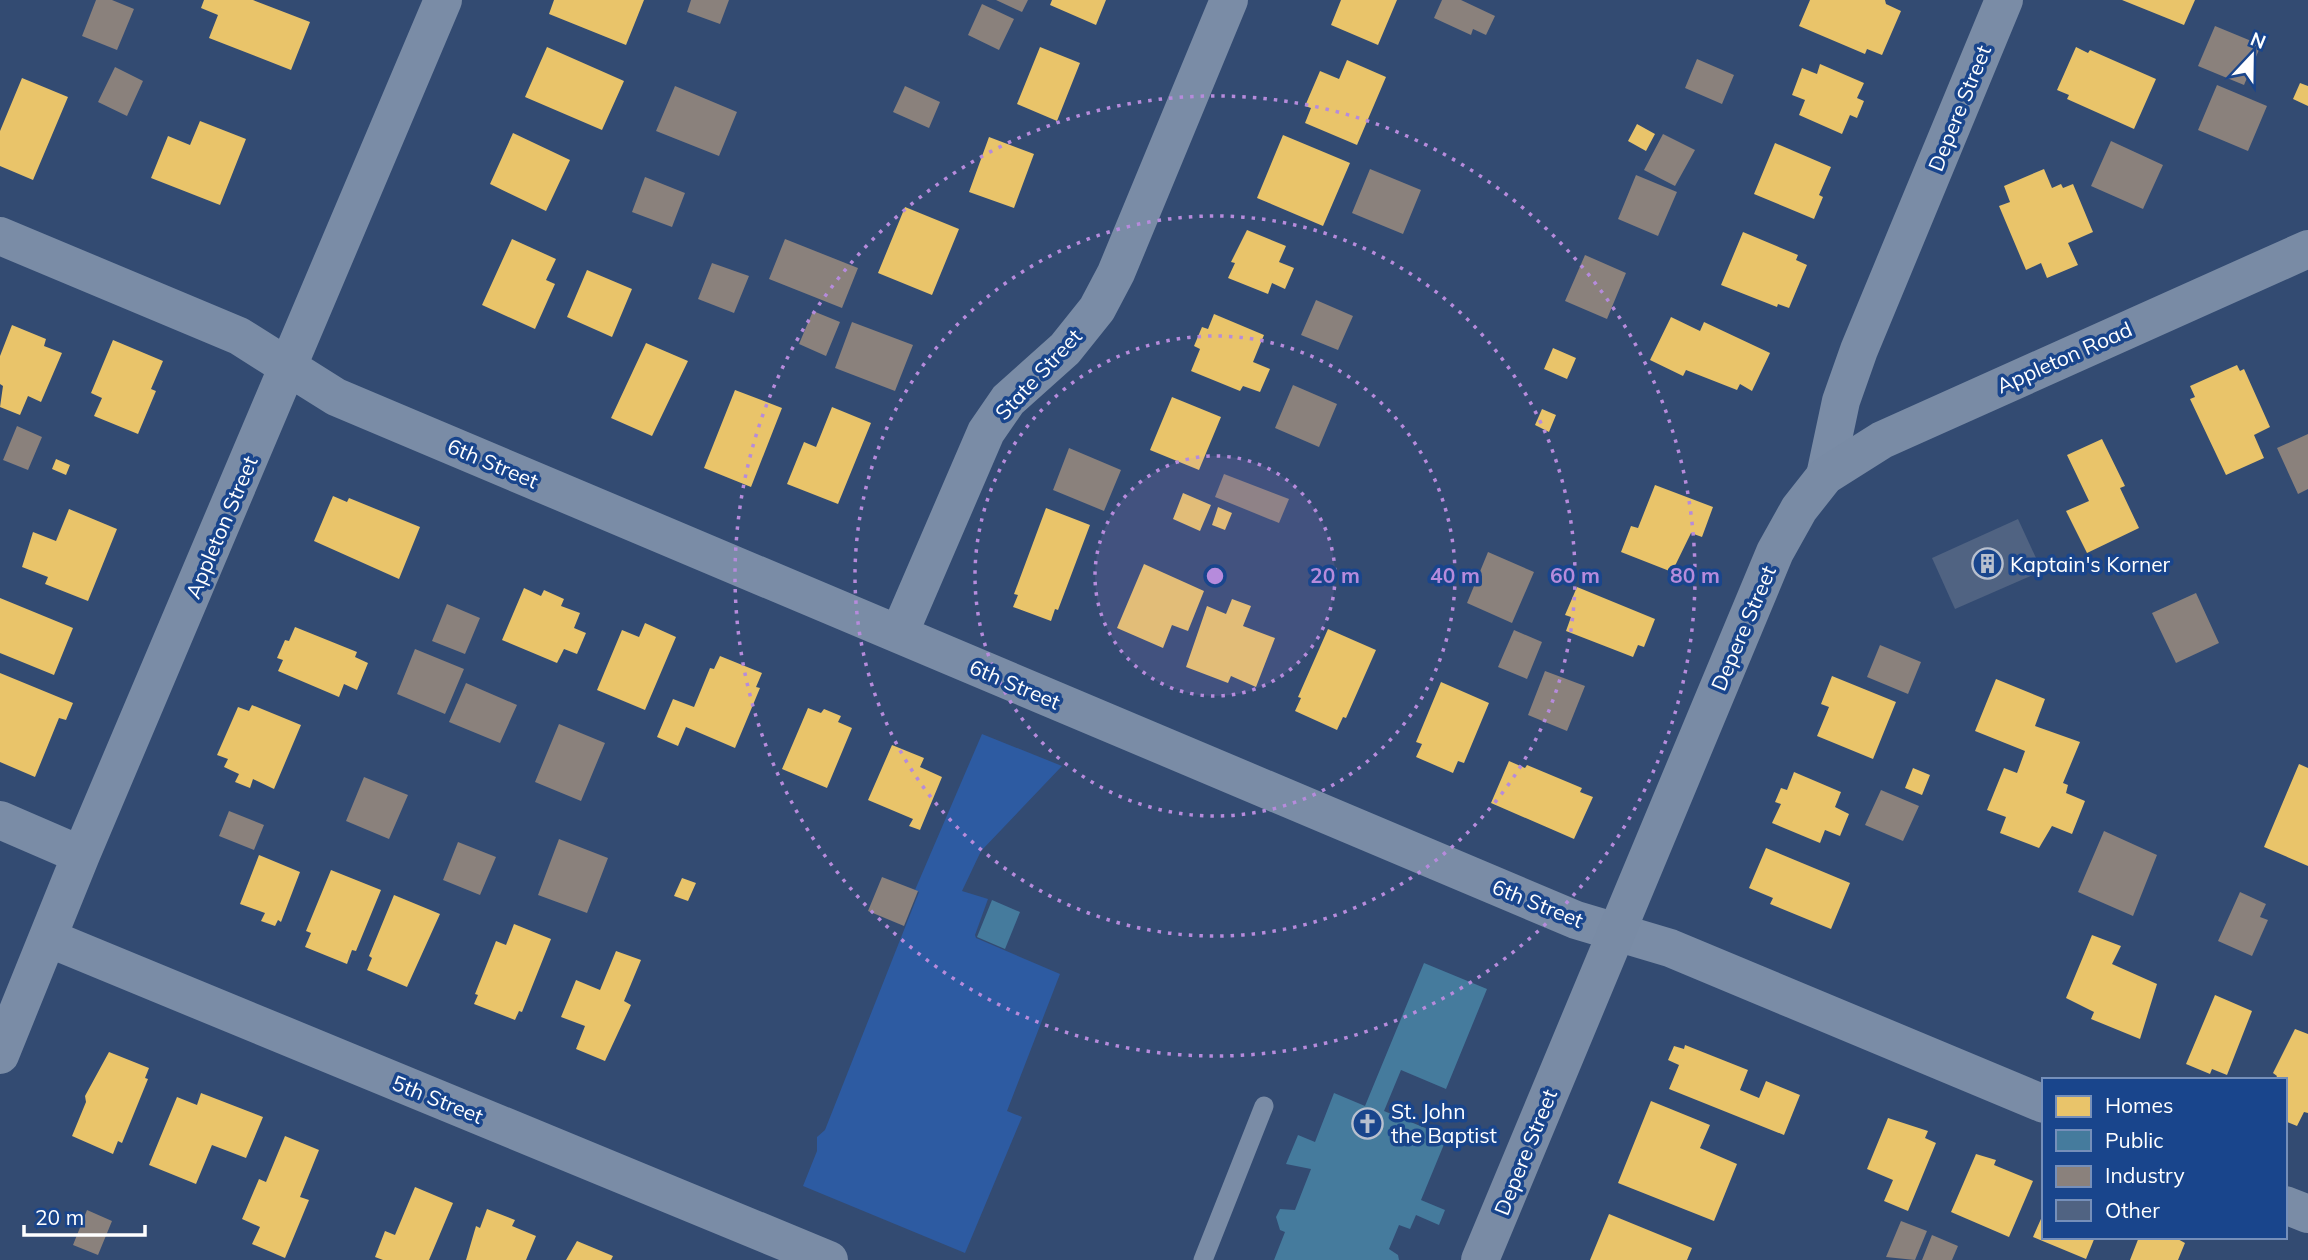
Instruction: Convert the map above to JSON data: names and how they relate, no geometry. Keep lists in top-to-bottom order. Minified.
{"streets":{"main road":["Depere Street","Appleton Road"],"street":["State Street","6th Street","Appleton Street","5th Street"]},"crossings":[["Depere Street","Appleton Road"],["Depere Street","6th Street"],["State Street","6th Street"],["6th Street","Appleton Street"],["Appleton Street","5th Street"]],"places":{"building":["Kaptain's Korner"],"church":["St. John the Baptist"]},"legend":["Homes","Public","Industry","Other"],"scale_bar":"20 m","north":"top","rings":["20 m","40 m","60 m","80 m"]}
